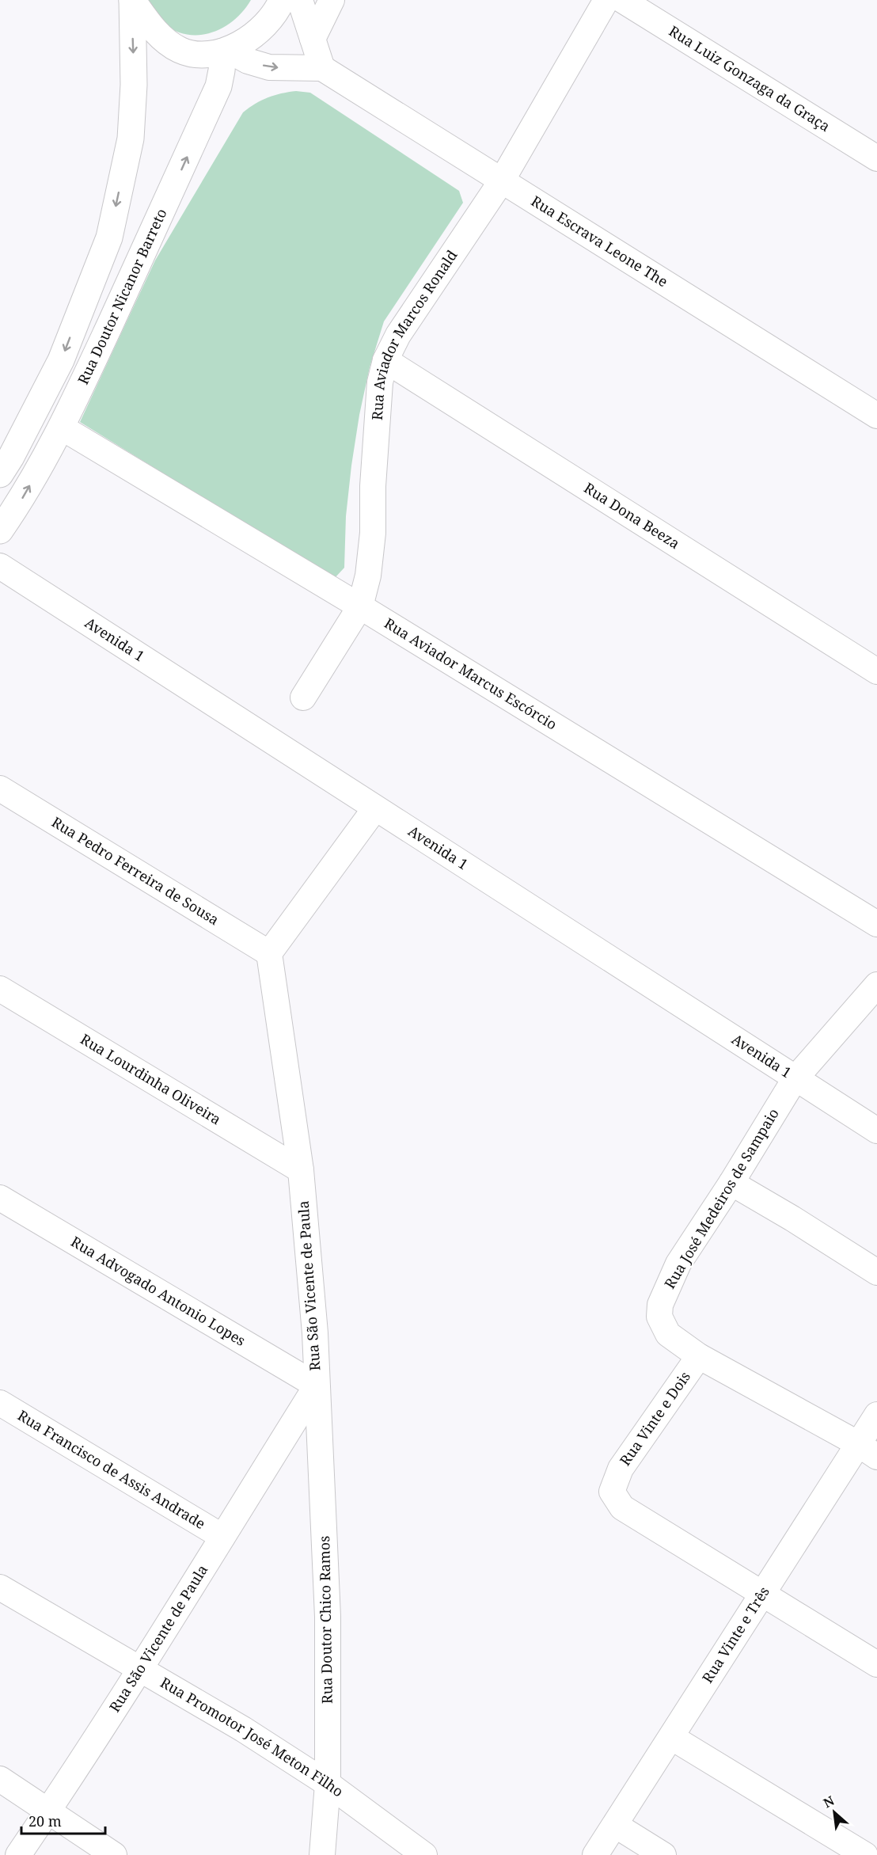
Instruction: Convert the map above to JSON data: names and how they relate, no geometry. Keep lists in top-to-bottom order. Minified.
{"streets":{"main road":["Rua Doutor Nicanor Barreto"],"street":["Rua Luiz Gonzaga da Graça","Rua Escrava Leone The","Rua Aviador Marcos Ronald","Rua Dona Beeza","Avenida 1","Rua Aviador Marcus Escórcio","Rua Pedro Ferreira de Sousa","Rua Lourdinha Oliveira","Rua José Medeiros de Sampaio","Rua São Vicente de Paula","Rua Advogado Antonio Lopes","Rua Vinte e Dois","Rua Francisco de Assis Andrade","Rua Doutor Chico Ramos","Rua Vinte e Três","Rua Promotor José Meton Filho"]},"crossings":[["Rua Escrava Leone The","Rua Aviador Marcos Ronald"],["Rua Doutor Nicanor Barreto","Rua Aviador Marcus Escórcio"],["Rua Aviador Marcos Ronald","Rua Dona Beeza"],["Rua Aviador Marcos Ronald","Rua Aviador Marcus Escórcio"],["Avenida 1","Rua José Medeiros de Sampaio"],["Rua Pedro Ferreira de Sousa","Rua São Vicente de Paula"],["Rua Lourdinha Oliveira","Rua São Vicente de Paula"],["Rua José Medeiros de Sampaio","Rua Vinte e Dois"],["Rua José Medeiros de Sampaio","Rua Vinte e Três"],["Rua São Vicente de Paula","Rua Advogado Antonio Lopes"],["Rua São Vicente de Paula","Rua Francisco de Assis Andrade"],["Rua São Vicente de Paula","Rua Doutor Chico Ramos"],["Rua São Vicente de Paula","Rua Promotor José Meton Filho"],["Rua Advogado Antonio Lopes","Rua Doutor Chico Ramos"],["Rua Vinte e Dois","Rua Vinte e Três"],["Rua Doutor Chico Ramos","Rua Promotor José Meton Filho"]],"scale_bar":"20 m","north":"top left"}
